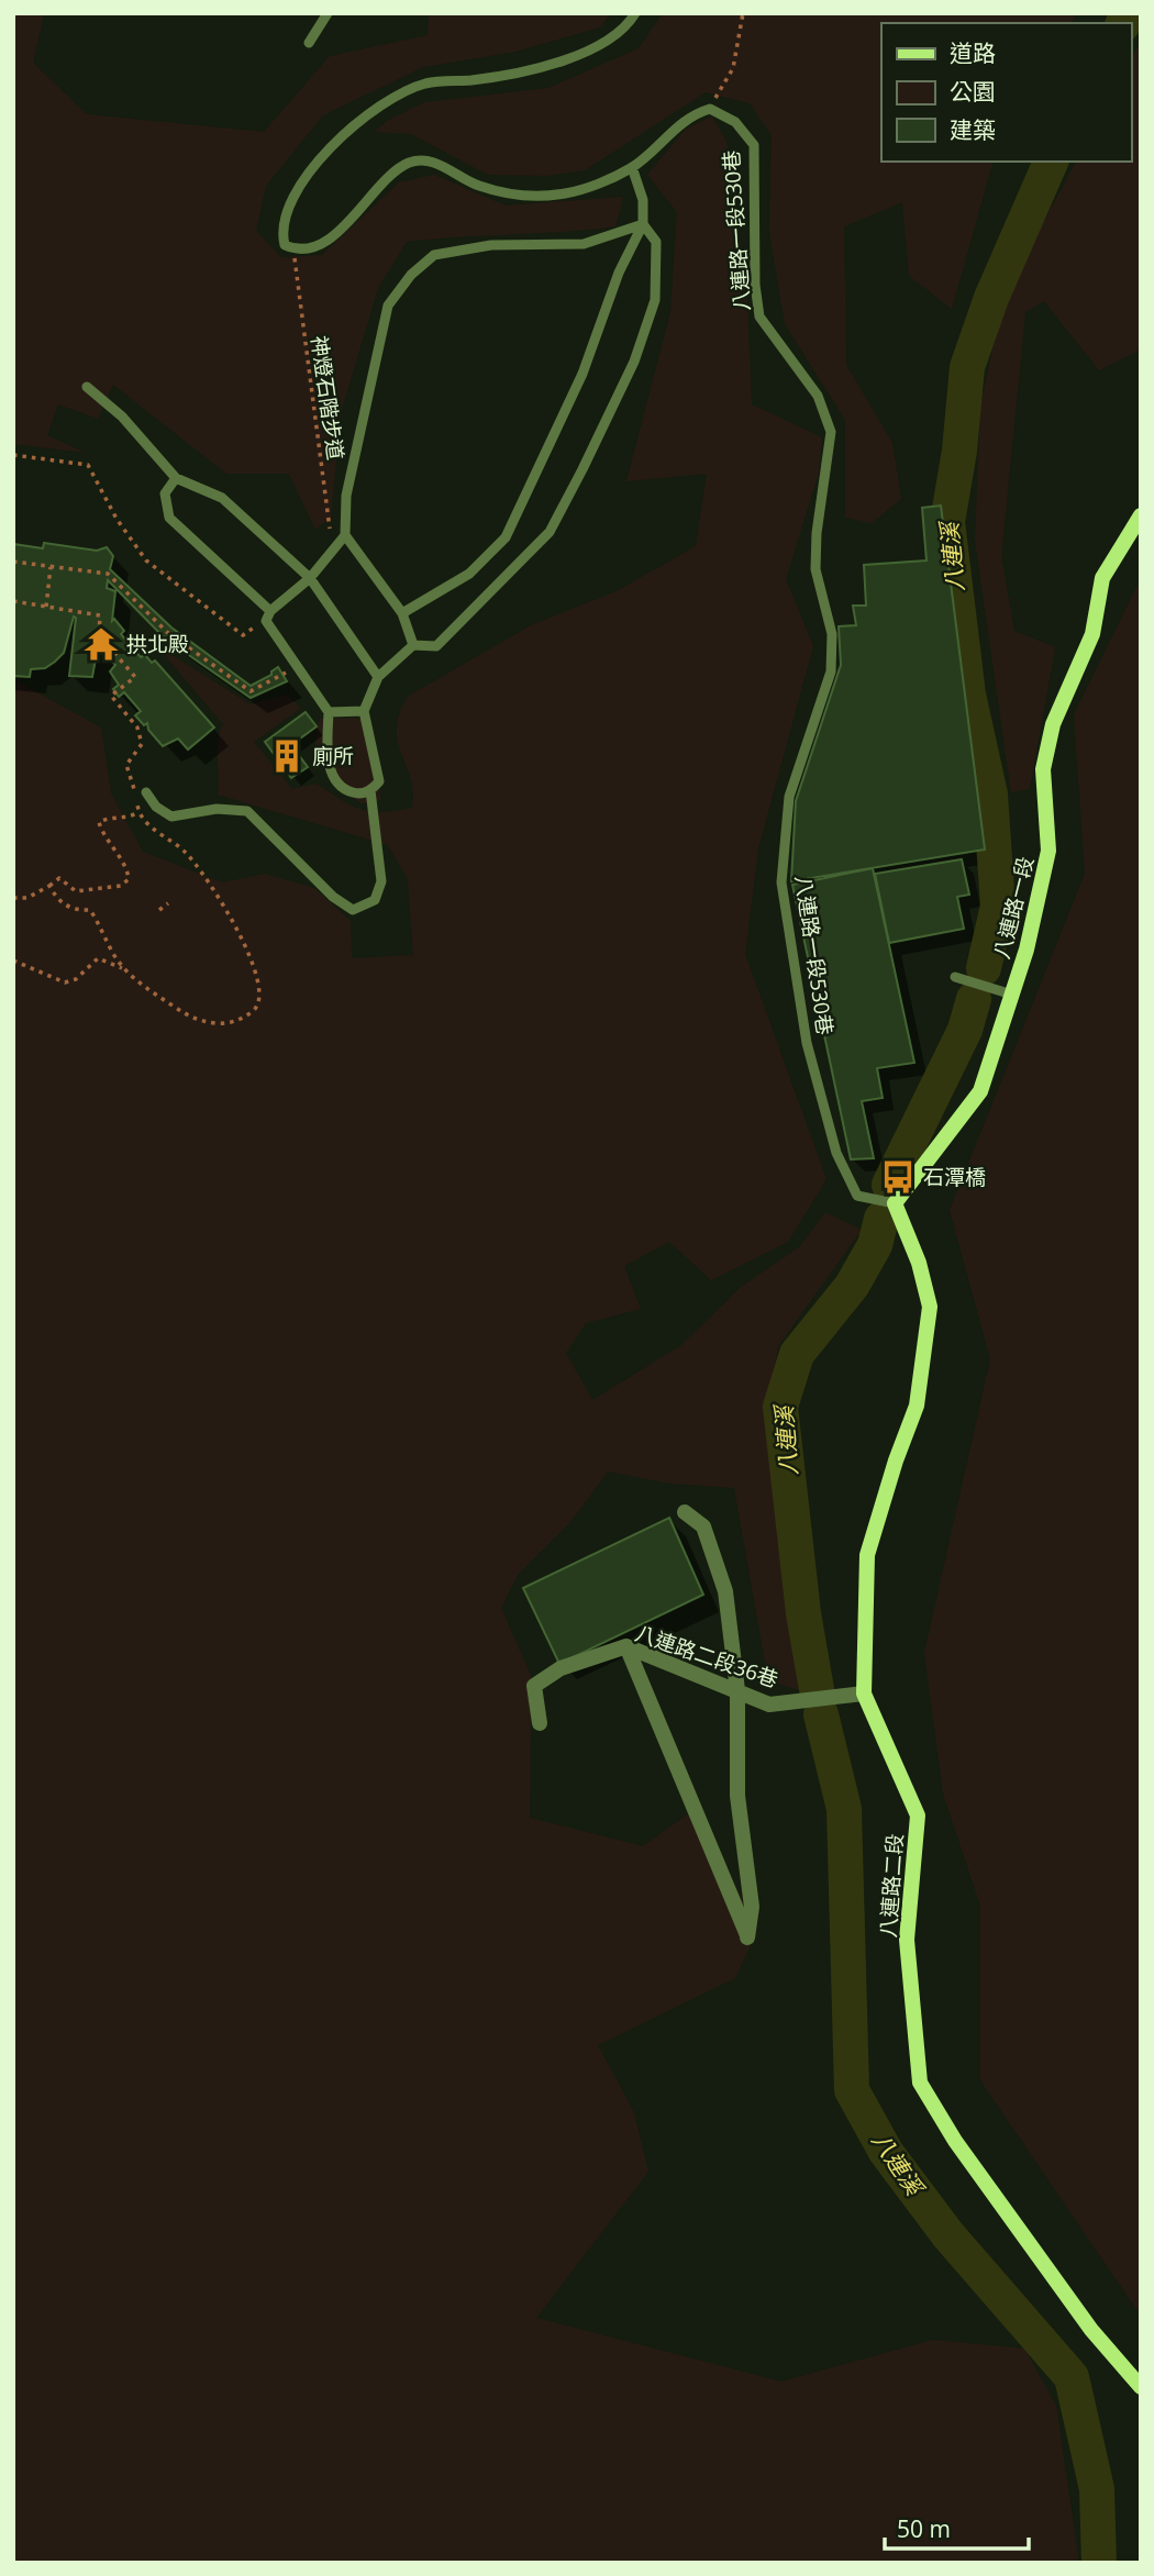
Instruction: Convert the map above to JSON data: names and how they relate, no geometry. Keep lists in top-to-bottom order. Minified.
{"streets":{"street":["八連路一段","八連路二段36巷","八連路二段"],"lane":["八連路一段530巷"],"path":["神燈石階步道"]},"crossings":[["八連路一段530巷","八連路一段"],["八連路一段530巷","八連路二段"],["八連路一段","八連路二段"],["八連路二段36巷","八連路二段"]],"water":["八連溪"],"places":{"temple":["拱北殿"],"building":["廁所"],"bus stop":["石潭橋"]},"legend":["道路","公園","建築"],"scale_bar":"50 m"}
